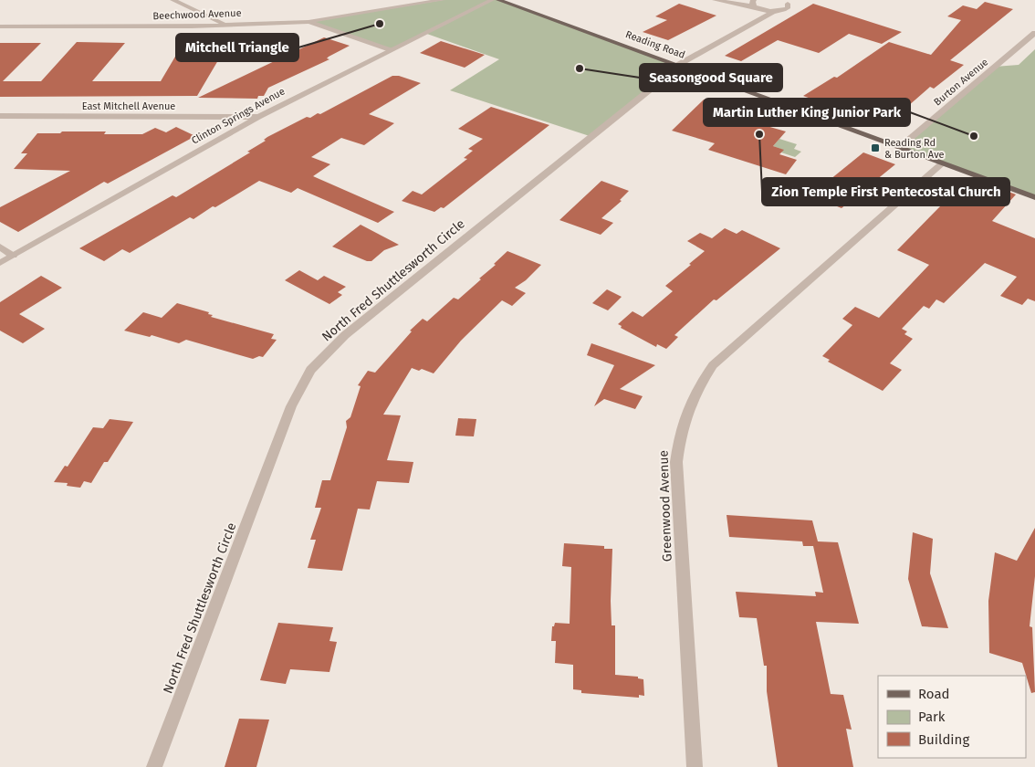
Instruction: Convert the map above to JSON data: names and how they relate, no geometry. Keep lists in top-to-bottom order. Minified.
{"streets":{"main road":["Reading Road"],"street":["Beechwood Avenue","Burton Avenue","East Mitchell Avenue","Clinton Springs Avenue","North Fred Shuttlesworth Circle","Greenwood Avenue"]},"crossings":[["Beechwood Avenue","Clinton Springs Avenue"],["Reading Road","Burton Avenue"],["Reading Road","North Fred Shuttlesworth Circle"],["Reading Road","Greenwood Avenue"],["East Mitchell Avenue","Clinton Springs Avenue"]],"places":{"other":["Mitchell Triangle","Seasongood Square","Zion Temple First Pentecostal Church","Martin Luther King Junior Park"],"transit":["Reading Rd & Burton Ave"]},"legend":["Road","Park","Building"]}
